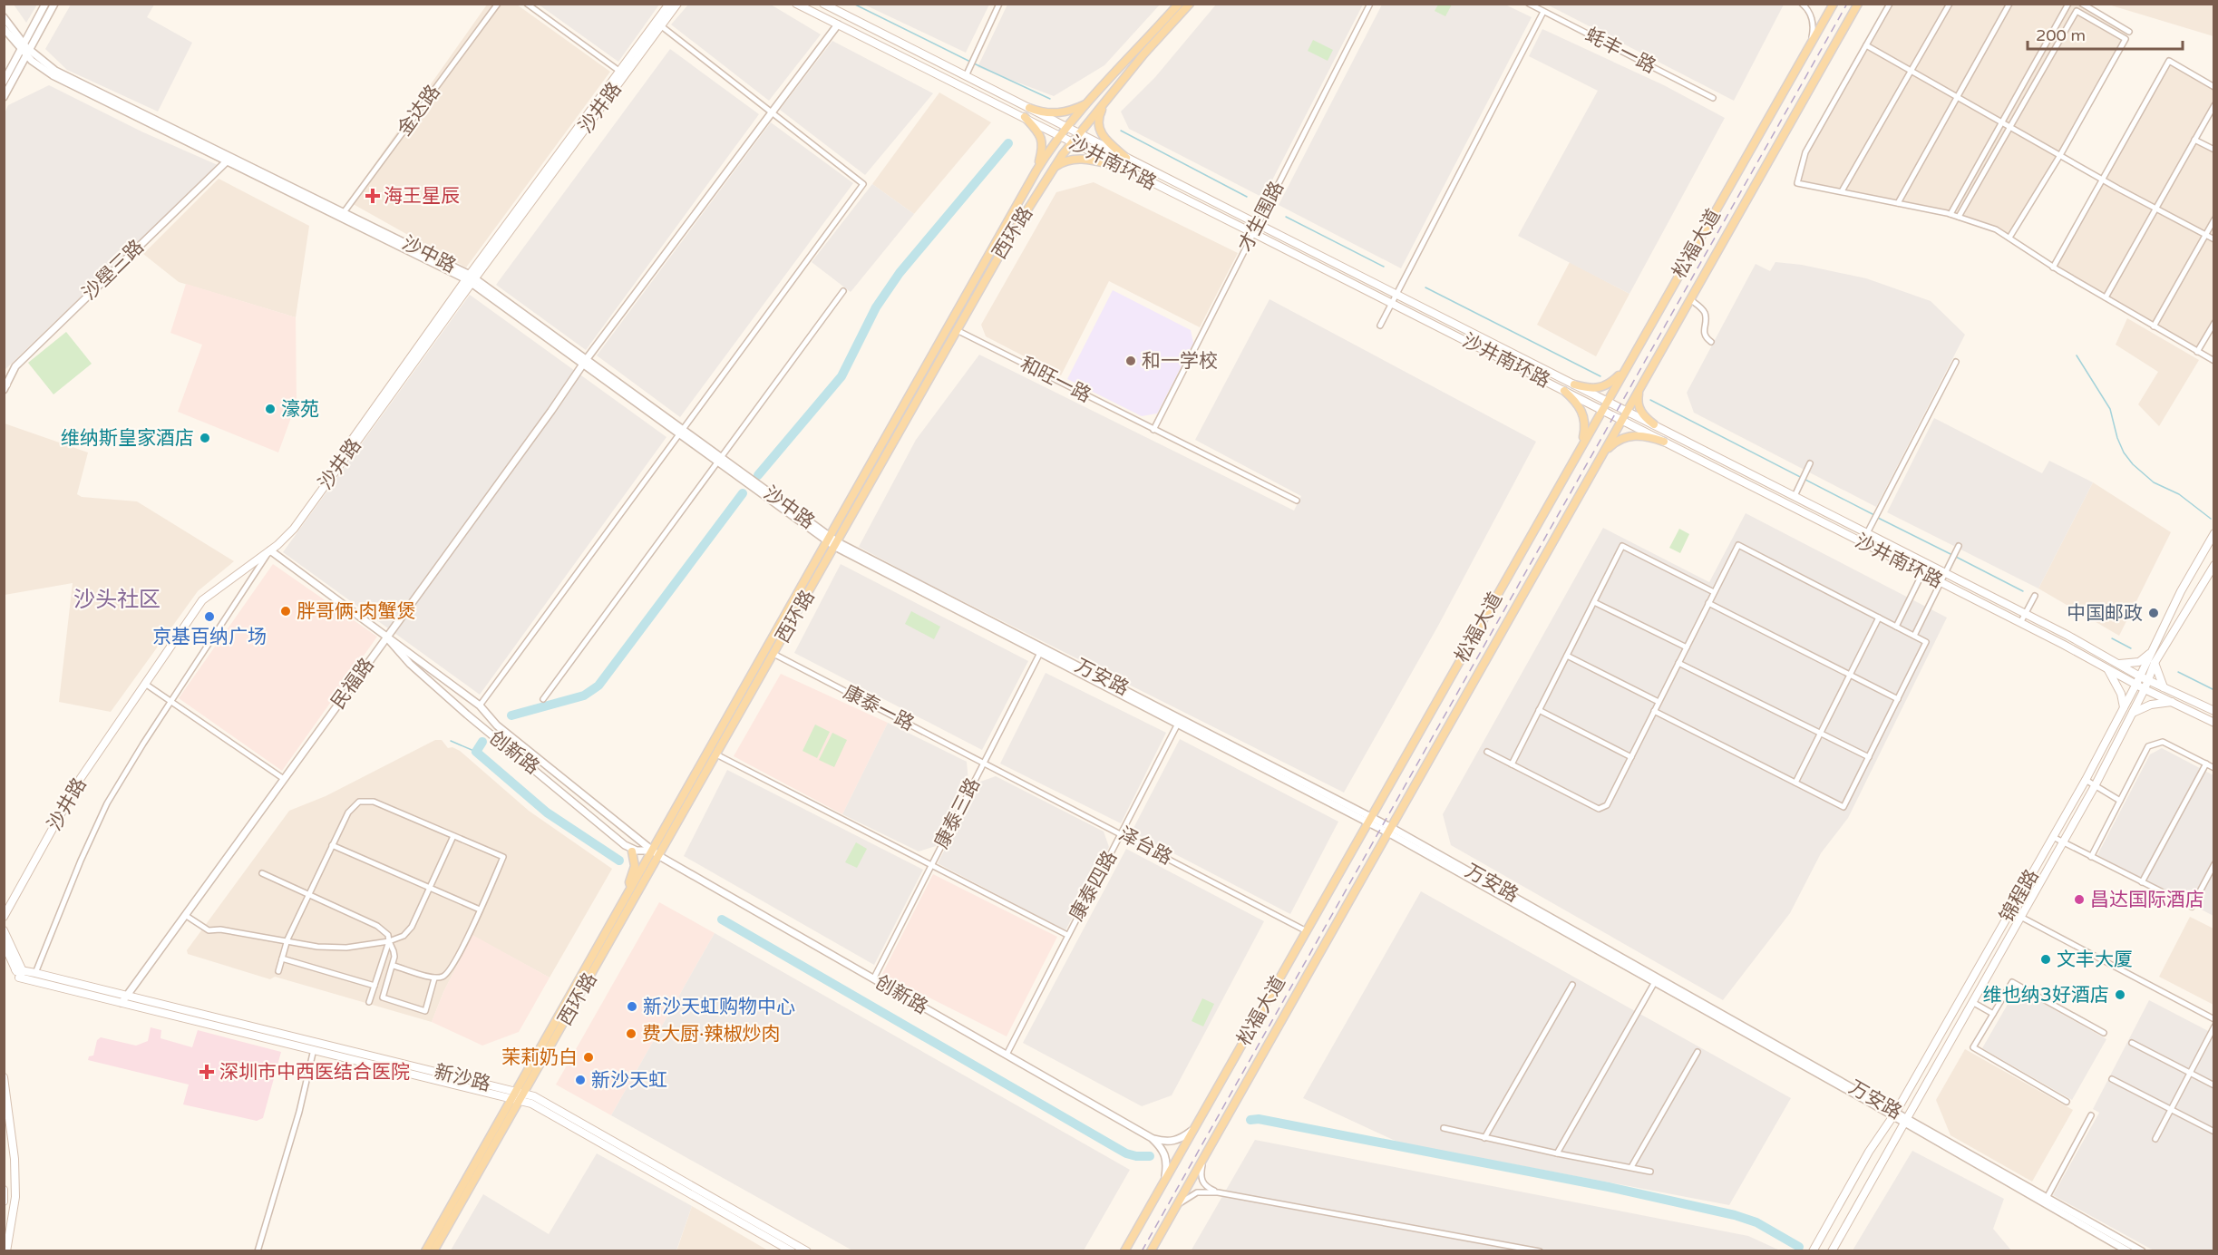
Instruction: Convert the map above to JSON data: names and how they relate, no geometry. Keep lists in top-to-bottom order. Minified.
{"streets":{"main road":["沙井路","沙井南环路","西环路","松福大道","锦程路","新沙路"],"street":["蚝丰一路","金达路","才生围路","沙中路","沙壆三路","和旺一路","万安路","民福路","康泰一路","创新路","康泰三路","泽台路","康泰四路"]},"crossings":[["沙井路","沙中路"],["沙井路","创新路"],["金达路","沙中路"],["沙井南环路","才生围路"],["沙井南环路","西环路"],["沙井南环路","松福大道"],["沙井南环路","民福路"],["沙井南环路","锦程路"],["才生围路","和旺一路"],["西环路","沙中路"],["西环路","和旺一路"],["西环路","万安路"],["西环路","康泰一路"],["西环路","创新路"],["西环路","新沙路"],["松福大道","万安路"],["松福大道","创新路"],["松福大道","泽台路"],["沙中路","沙壆三路"],["沙中路","万安路"],["沙中路","民福路"],["万安路","康泰三路"],["万安路","康泰四路"],["万安路","锦程路"],["民福路","创新路"],["民福路","新沙路"],["康泰一路","康泰三路"],["康泰一路","泽台路"],["创新路","康泰三路"],["创新路","康泰四路"],["康泰三路","泽台路"],["泽台路","康泰四路"]],"districts":["沙头社区"],"places":{"health":["海王星辰","深圳市中西医结合医院"],"other":["和一学校","濠苑","维纳斯皇家酒店","胖哥俩·肉蟹煲","中国邮政","京基百纳广场","昌达国际酒店","文丰大厦","维也纳3好酒店","新沙天虹购物中心","费大厨·辣椒炒肉","茉莉奶白","新沙天虹"]},"scale_bar":"200 m"}
